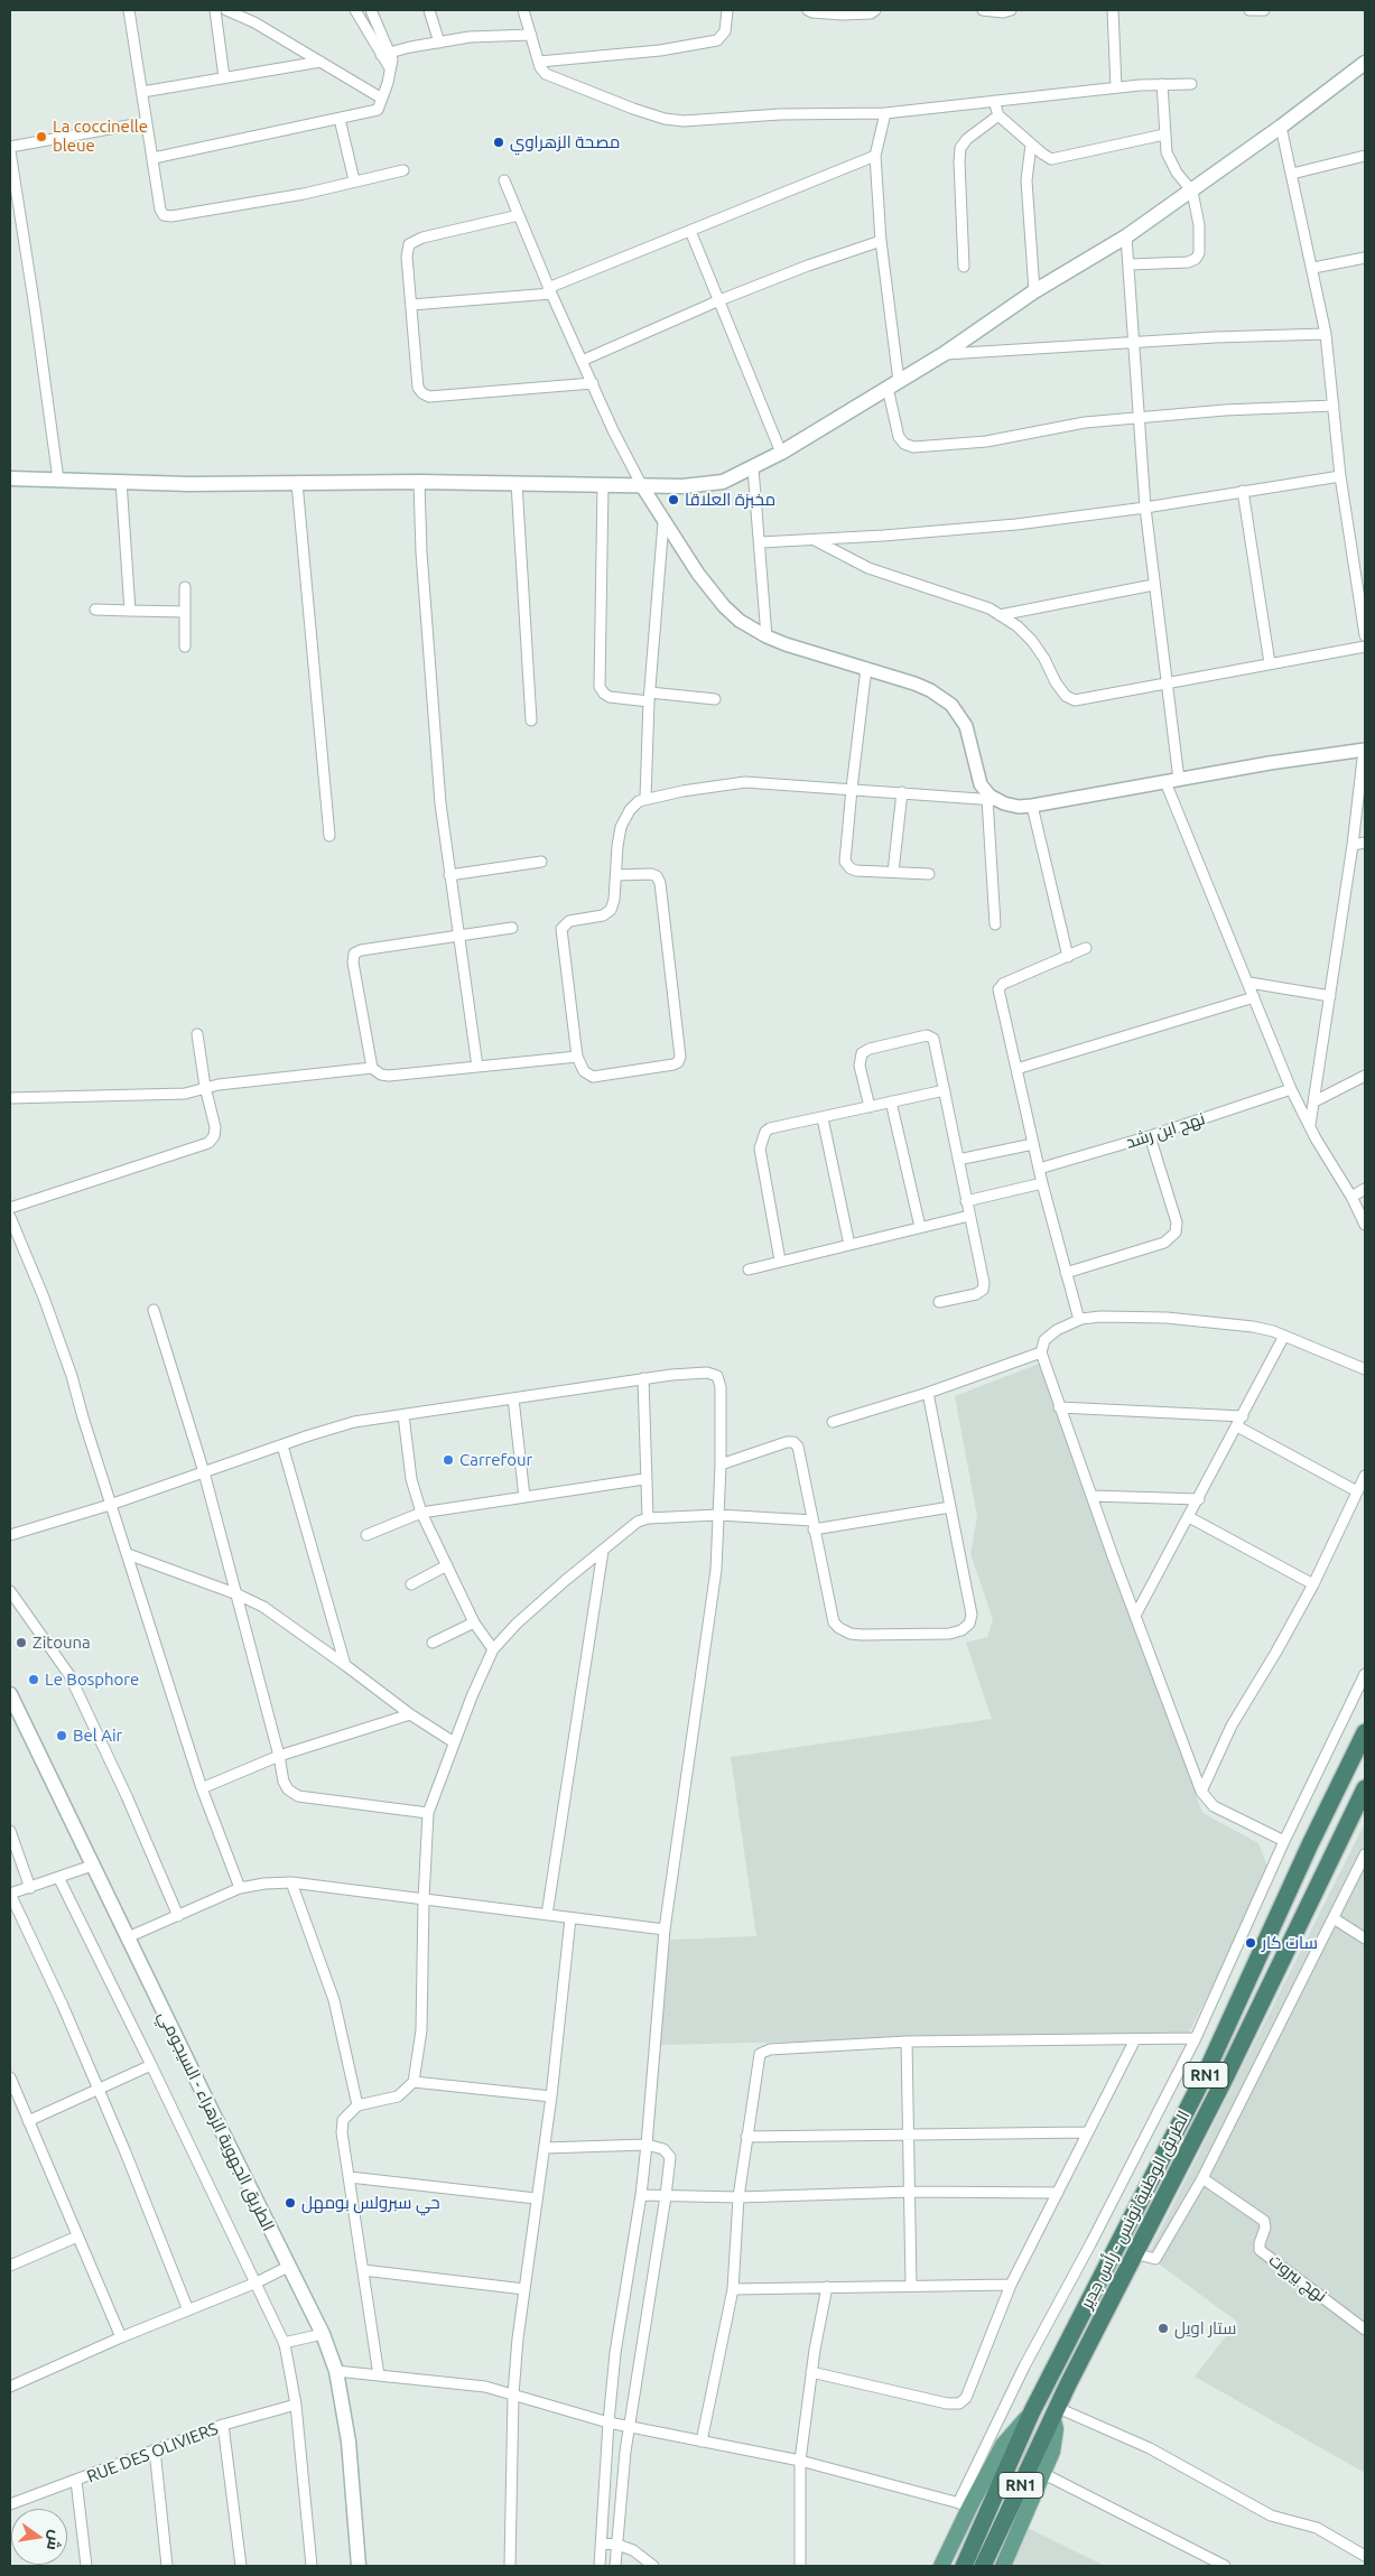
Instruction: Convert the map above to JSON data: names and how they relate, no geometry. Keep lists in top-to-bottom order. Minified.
{"streets":{"highway":["RN1","الطريق الوطنية تونس - رأس جدير"],"main road":["الطريق الجهوية الزهراء - السيجومي"],"street":["نهج ابن رشد","نهج بيروت","RUE DES OLIVIERS"]},"places":["La coccinelle bleue","مصحة الزهراوي","مخبزة العلاقا","Carrefour","Zitouna","Le Bosphore","Bel Air","سات كار","حي سبرولس بومهل","ستار اويل"],"north":"right"}
